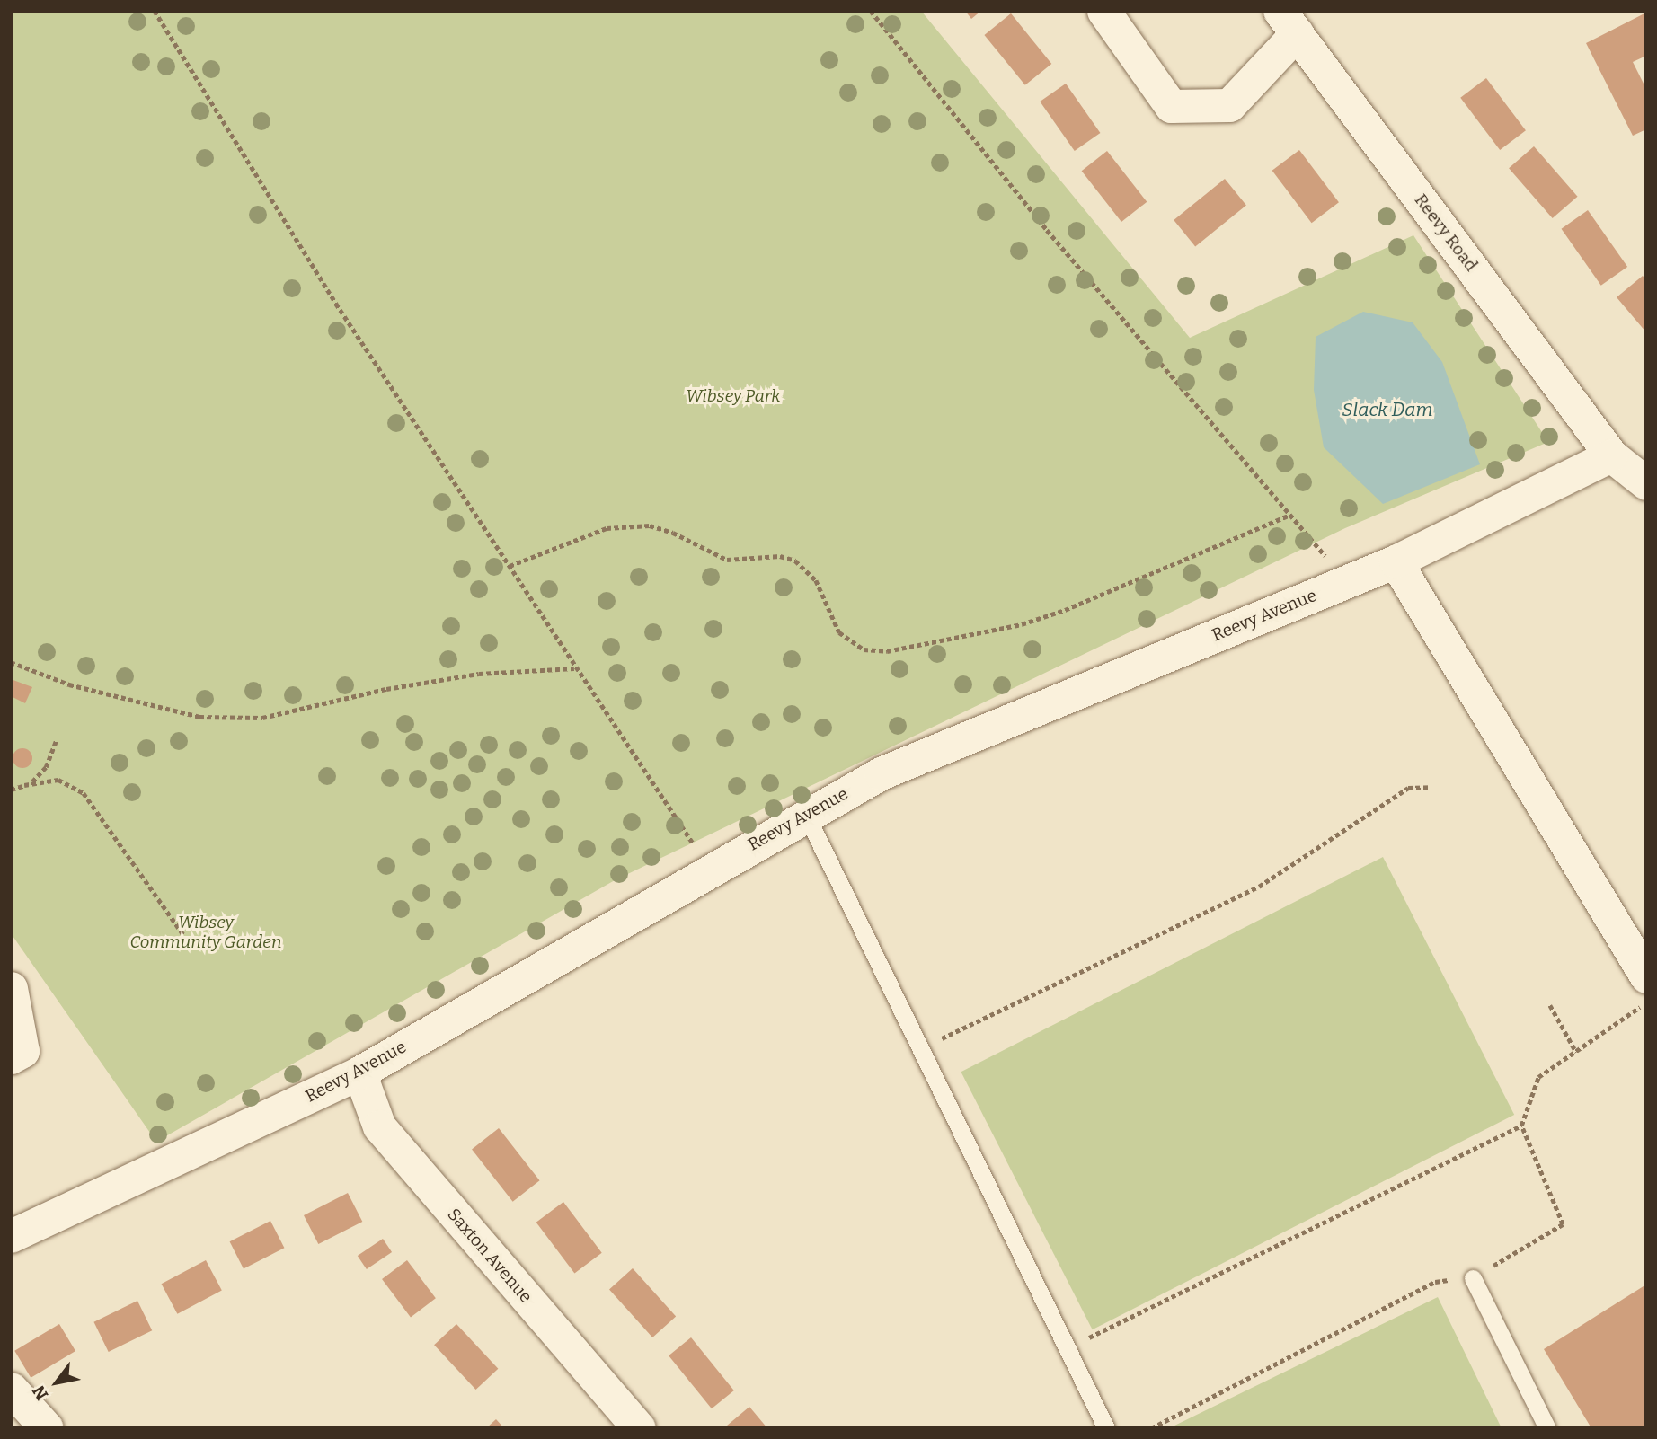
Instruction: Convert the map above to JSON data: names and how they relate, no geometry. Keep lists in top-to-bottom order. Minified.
{"streets":{"street":["Reevy Road","Reevy Avenue","Saxton Avenue"]},"crossings":[["Reevy Road","Reevy Avenue"],["Reevy Avenue","Saxton Avenue"]],"water":["Slack Dam"],"parks":["Wibsey Park","Wibsey Community Garden"],"north":"bottom left"}
